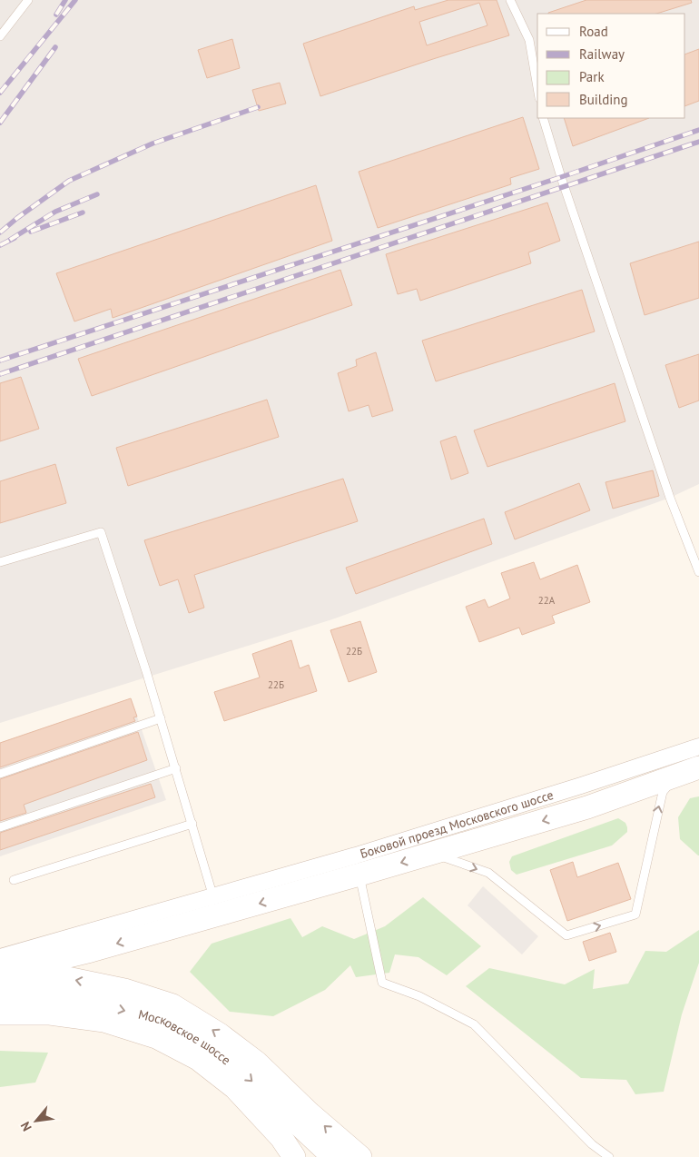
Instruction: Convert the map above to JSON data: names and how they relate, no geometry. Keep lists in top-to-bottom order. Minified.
{"streets":{"main road":["Московское шоссе"],"street":["Боковой проезд Московского шоссе"]},"house_numbers":["22А","22Б","22Б"],"legend":["Road","Railway","Park","Building"],"north":"bottom left"}
